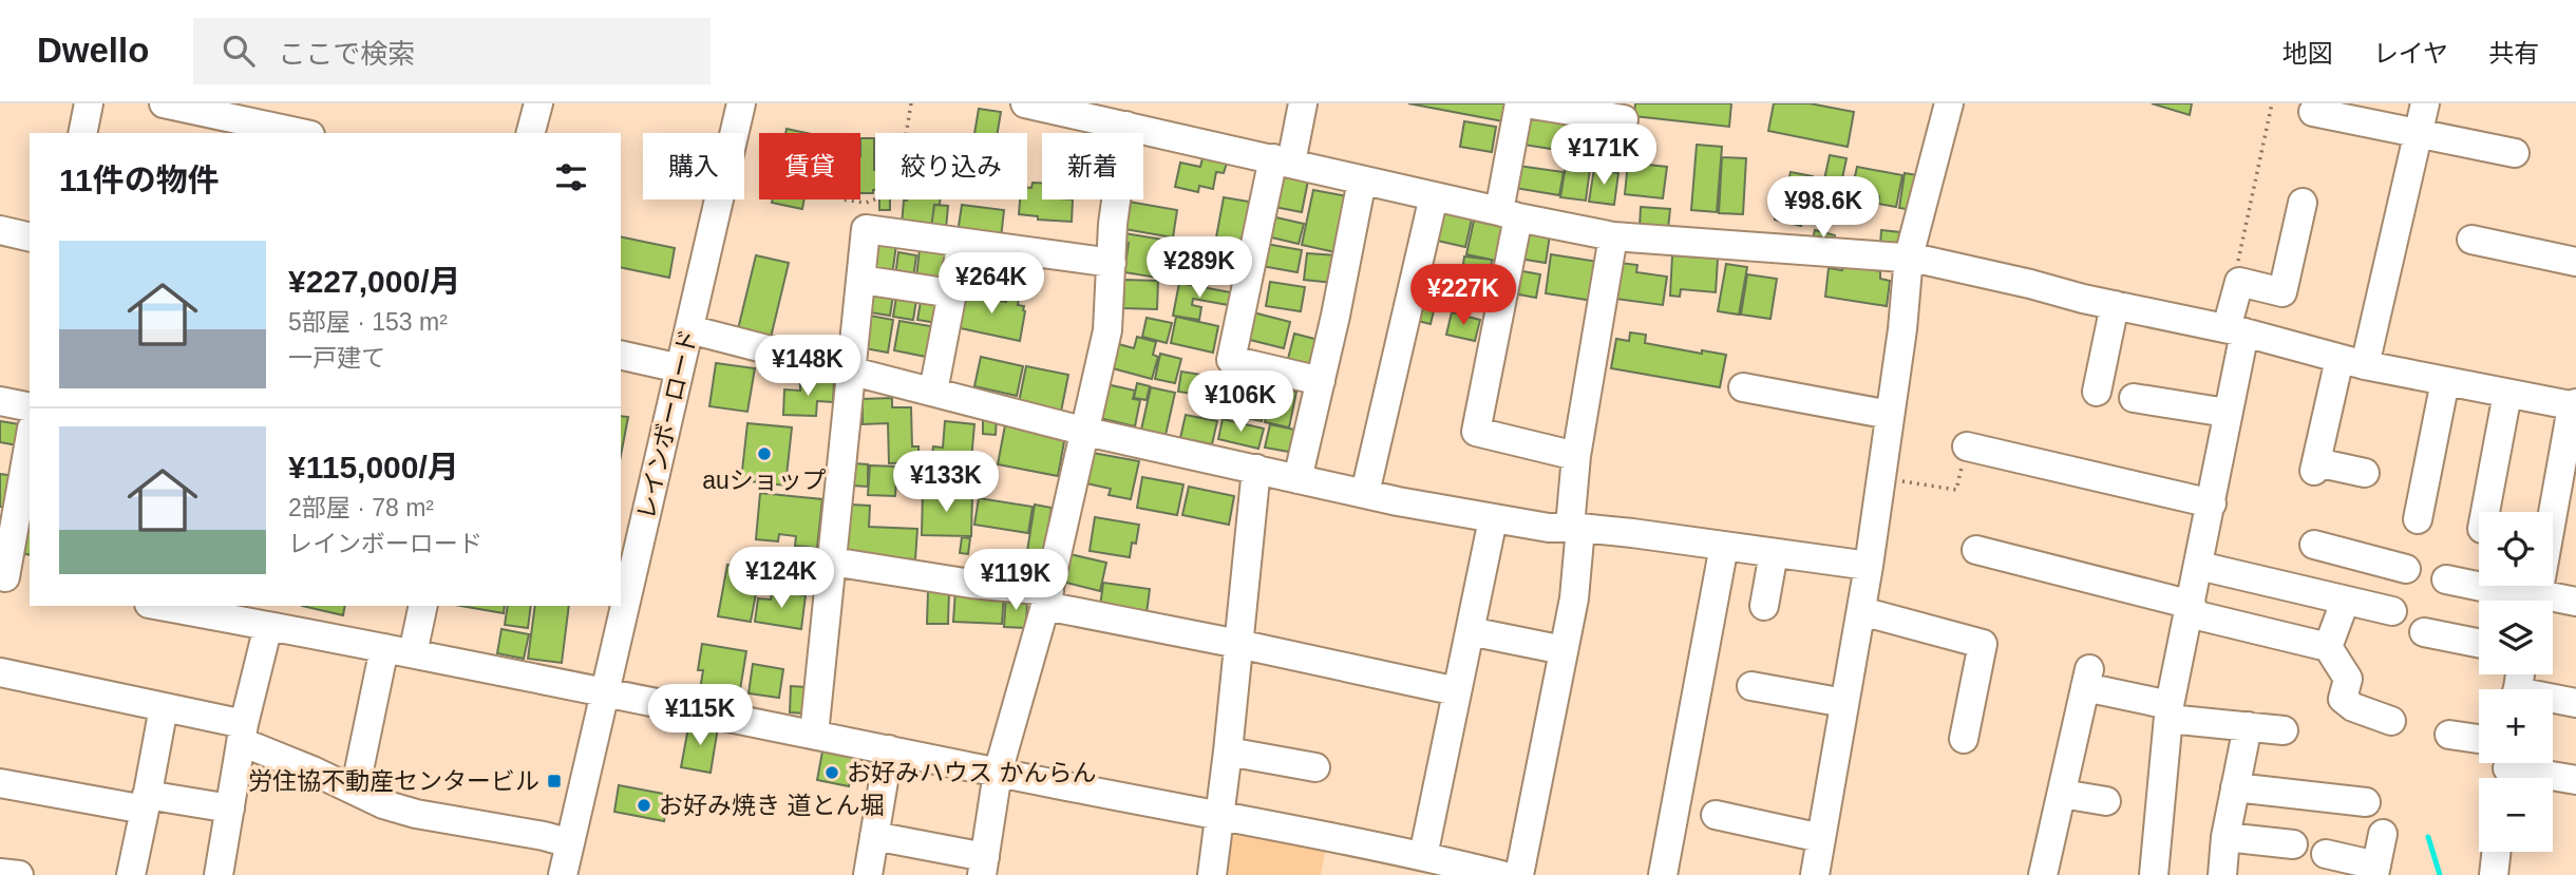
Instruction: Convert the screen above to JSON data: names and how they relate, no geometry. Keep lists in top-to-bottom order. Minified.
{"streets":{"street":["レインボーロード"]},"places":{"other":["auショップ","お好みハウス かんらん","お好み焼き 道とん堀"],"transit":["労住協不動産センタービル"]},"page":{"header":"Dwello","search":"ここで検索","nav":["地図","レイヤ","共有"],"price":["¥171K","¥98.6K","¥289K","¥264K","¥227K","¥148K","¥106K","¥133K","¥124K","¥119K","¥115K"],"chip":["購入","賃貸","絞り込み","新着"],"heading":"11件の物件","list":[{"name":"¥227,000/月","note":"5部屋 · 153 m² · 一戸建て"},{"name":"¥115,000/月","note":"2部屋 · 78 m² · レインボーロード"}],"map_buttons":["+","−"]}}
